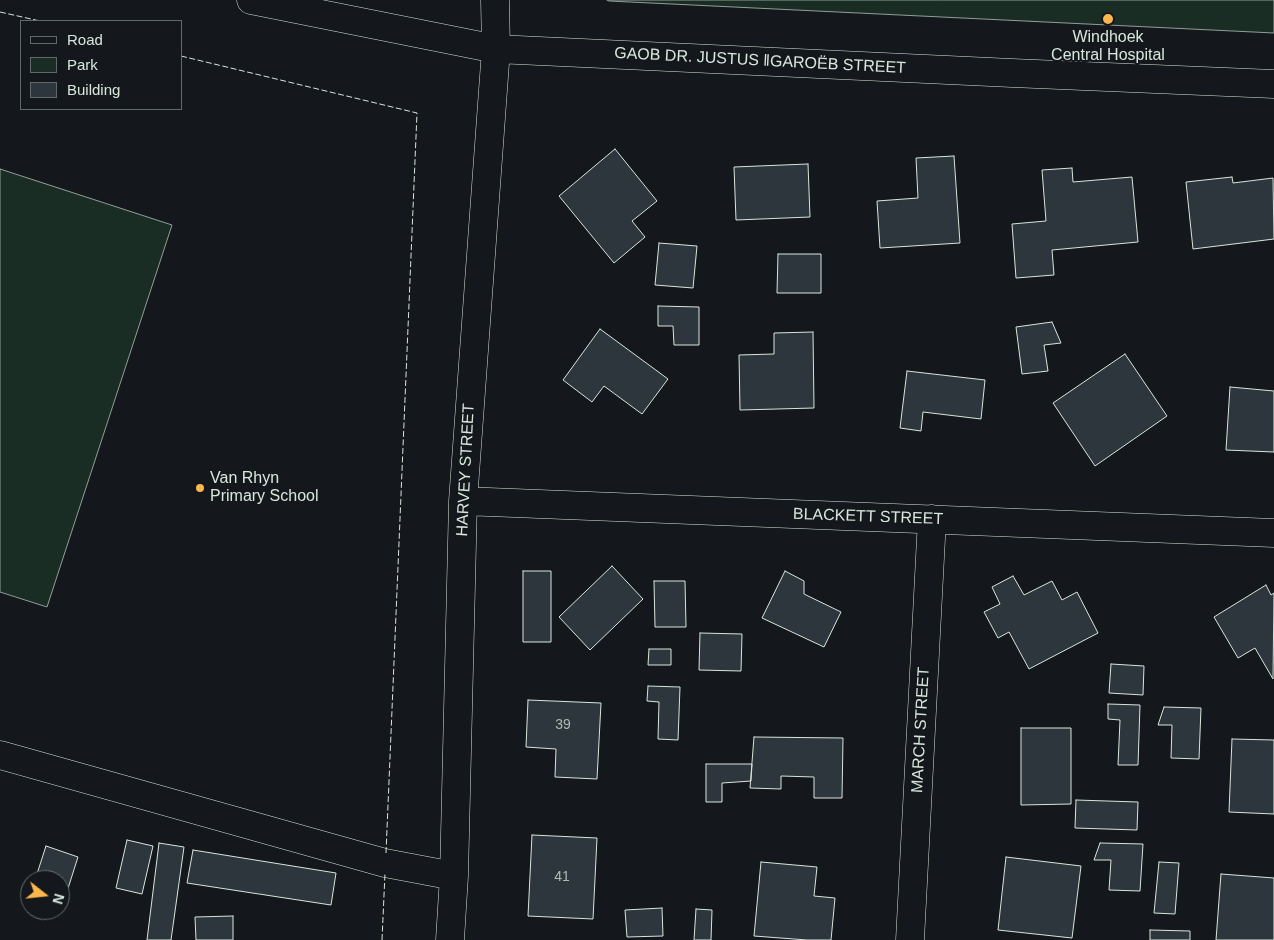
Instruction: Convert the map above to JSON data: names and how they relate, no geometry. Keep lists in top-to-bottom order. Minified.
{"streets":{"street":["GAOB DR. JUSTUS ǁGAROËB STREET","HARVEY STREET","BLACKETT STREET","MARCH STREET"]},"crossings":[["GAOB DR. JUSTUS ǁGAROËB STREET","HARVEY STREET"],["HARVEY STREET","BLACKETT STREET"],["BLACKETT STREET","MARCH STREET"]],"places":["Windhoek Central Hospital","Van Rhyn Primary School"],"house_numbers":["39","41"],"legend":["Road","Park","Building"],"north":"right"}
